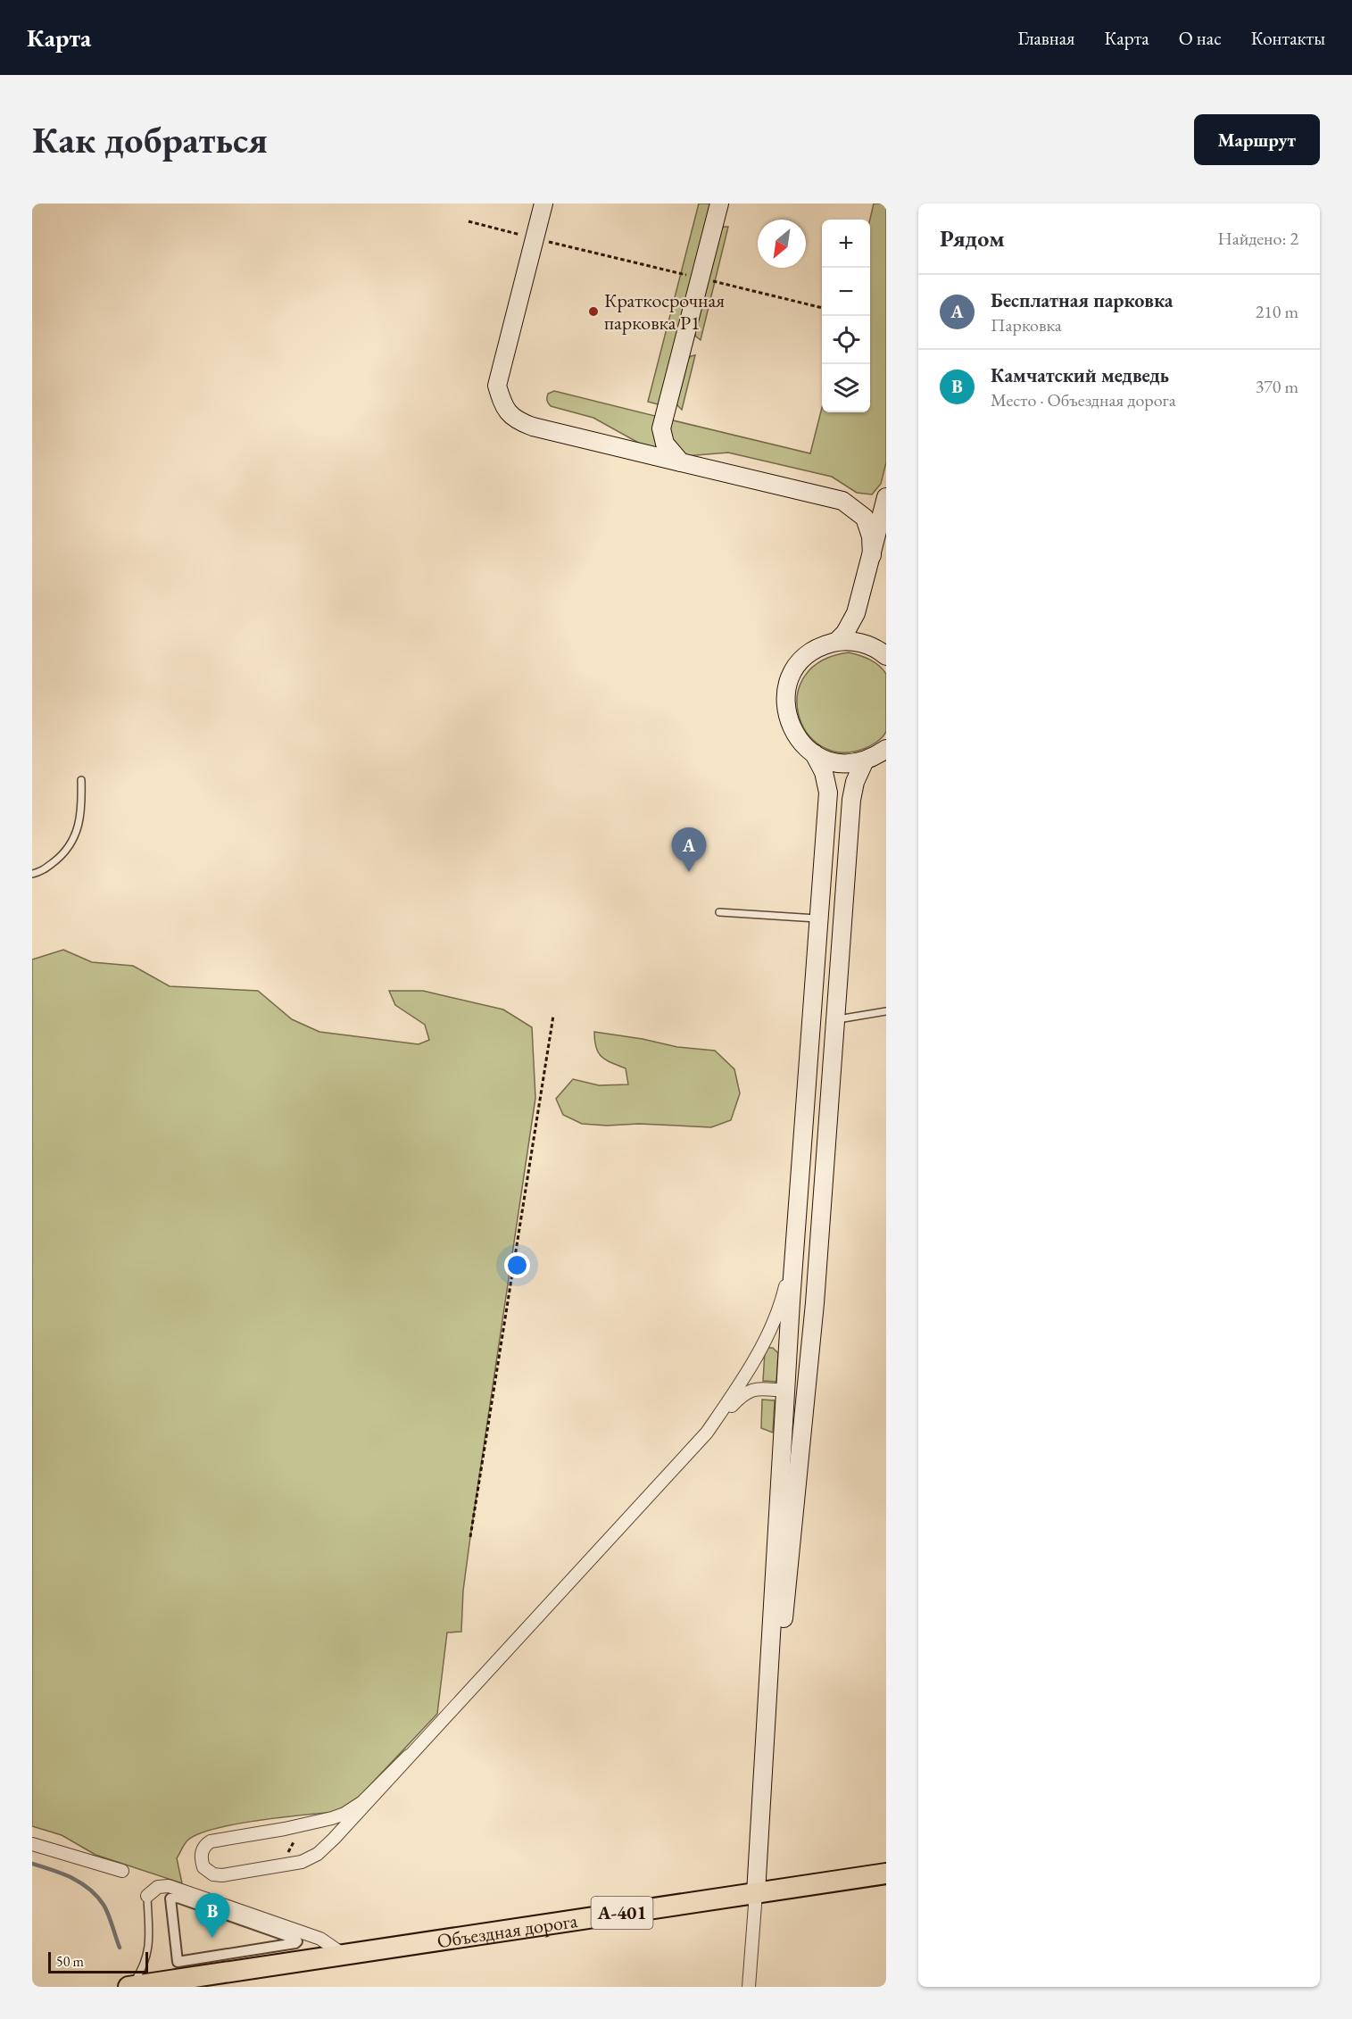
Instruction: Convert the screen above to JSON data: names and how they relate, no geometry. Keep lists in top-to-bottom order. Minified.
{"streets":{"main road":["А-401","Объездная дорога"]},"places":["Краткосрочная парковка P1"],"scale_bar":"50 m","north":"bottom left","page":{"header":"Карта","nav":["Главная","Карта","О нас","Контакты"],"buttons":"Маршрут","title":"Как добраться","heading":["Рядом","Найдено: 2"],"map_buttons":["+","−"],"list":[{"mark":"A","name":"Бесплатная парковка","note":"Парковка","value":"210 m"},{"mark":"B","name":"Камчатский медведь","note":"Место · Объездная дорога","value":"370 m"}],"pins":["A","B"],"scale":"50 m"}}
